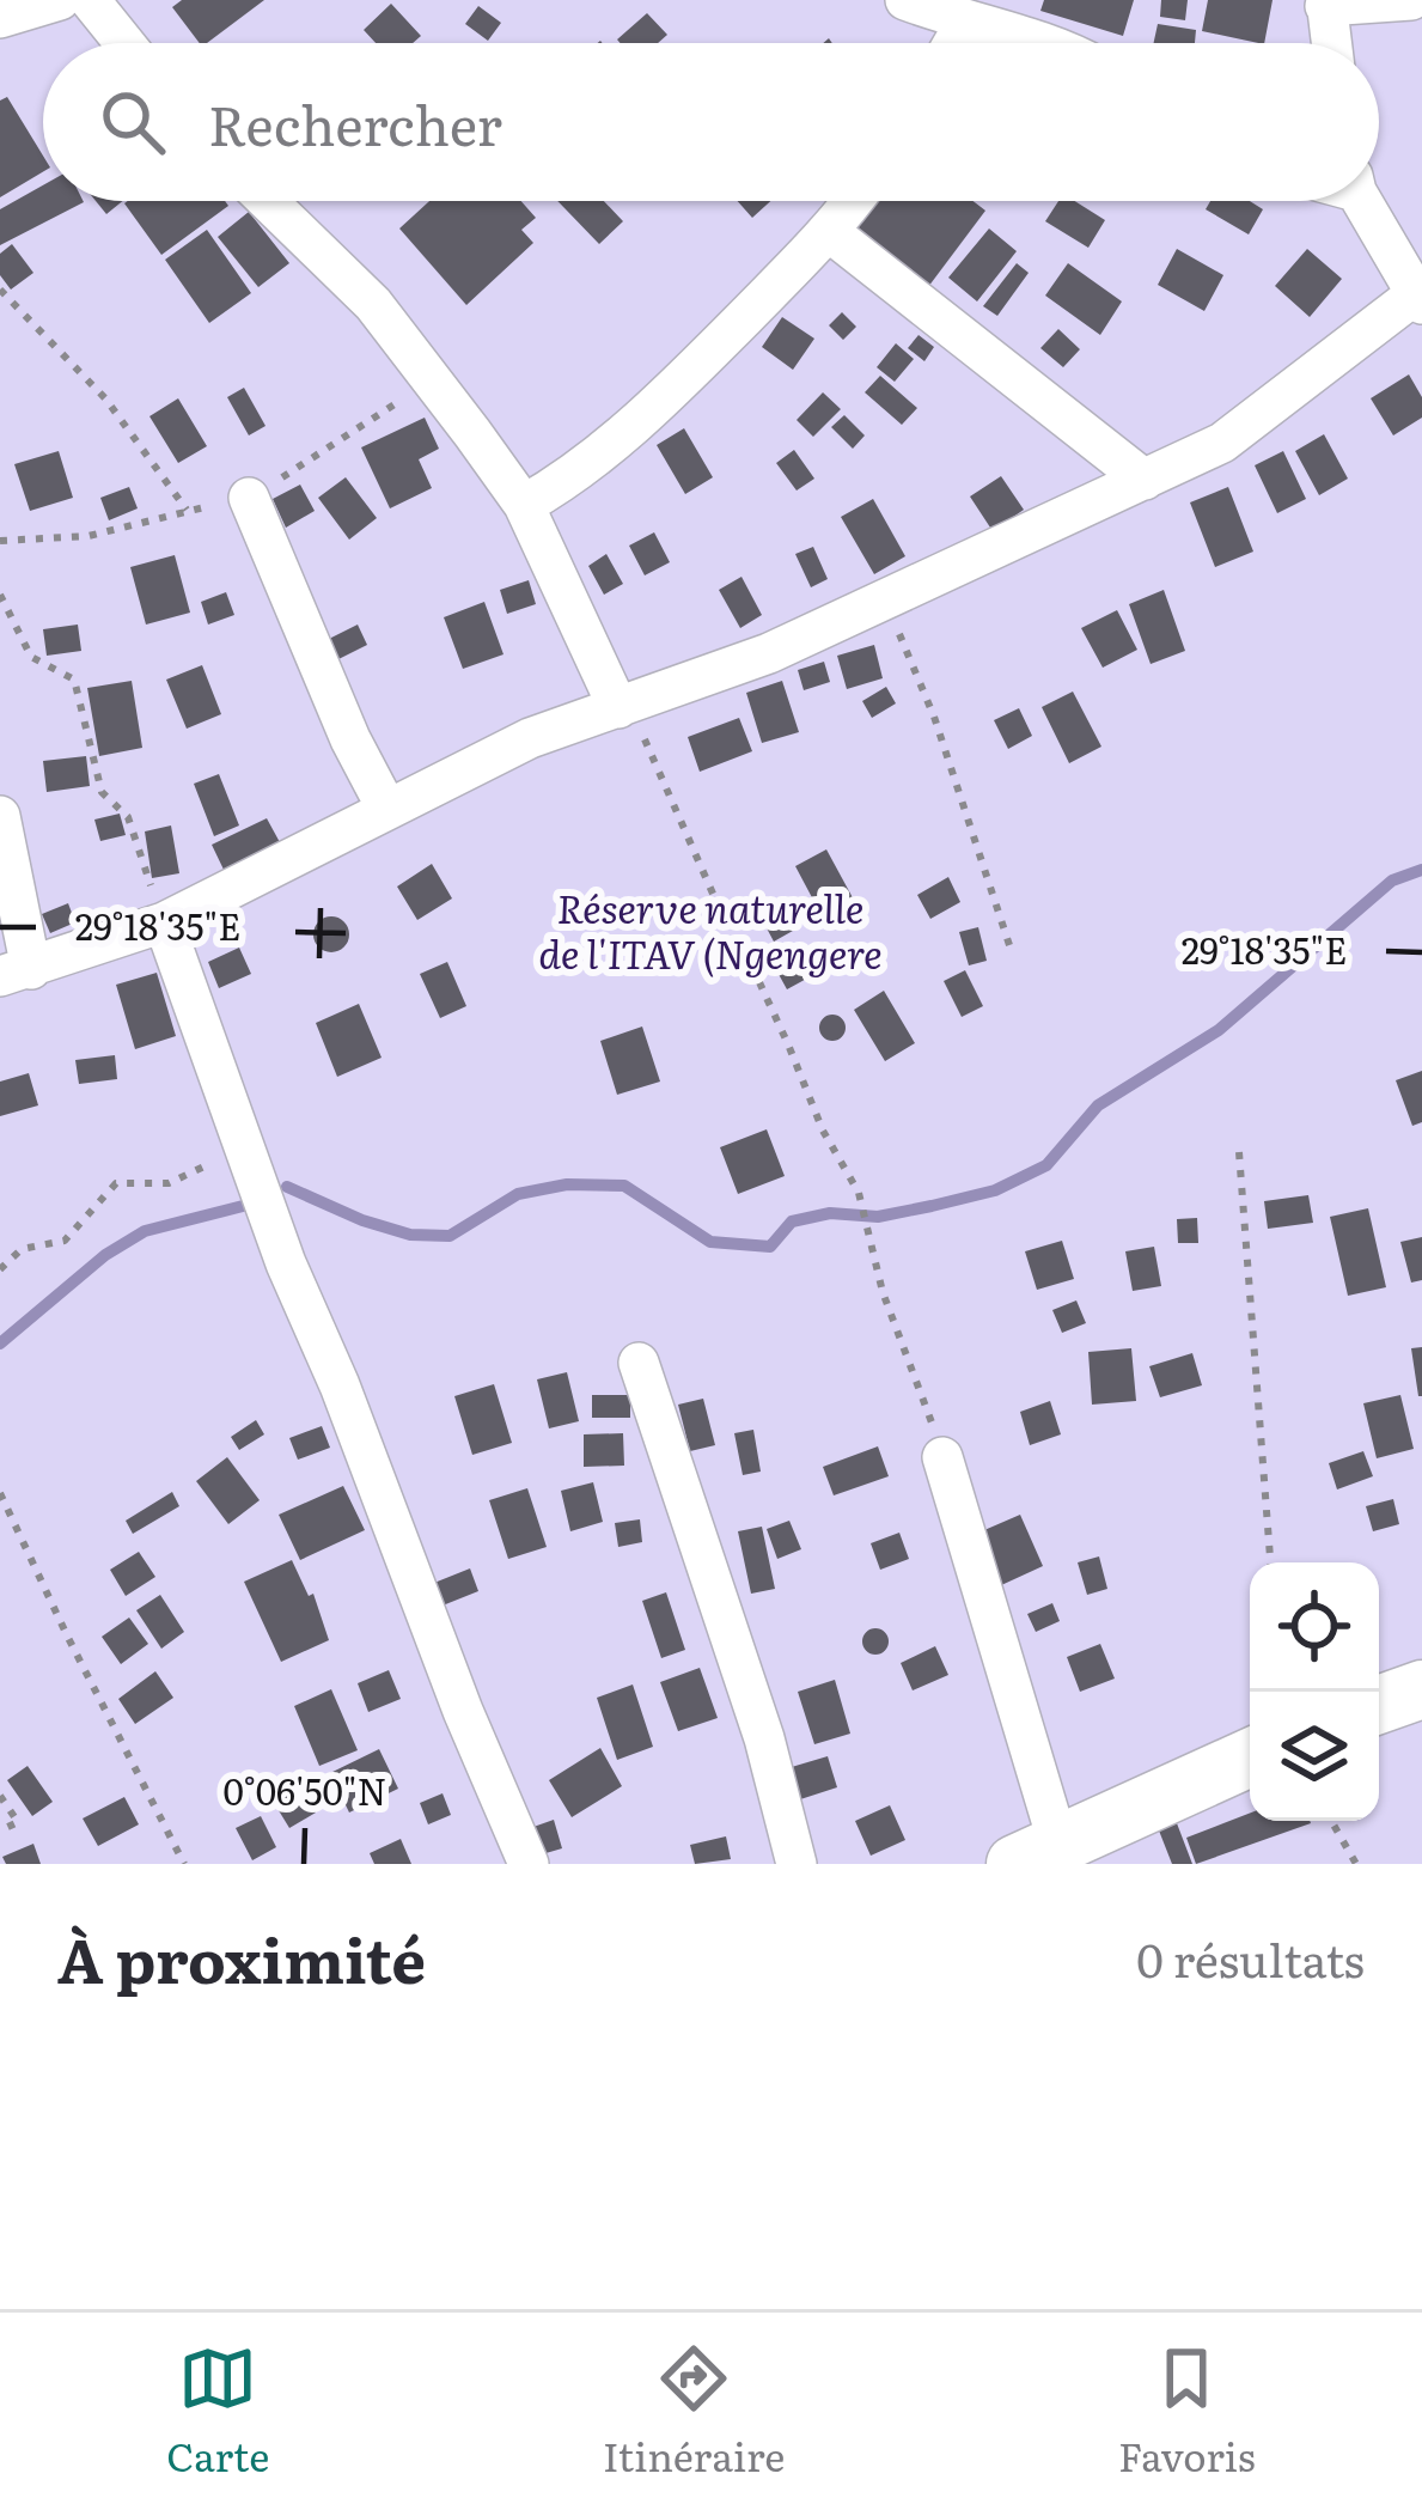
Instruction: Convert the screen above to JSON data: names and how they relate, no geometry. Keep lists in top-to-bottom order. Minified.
{"parks":["Réserve naturelle de l'ITAV (Ngengere"],"page":{"search":"Rechercher","heading":["À proximité","0 résultats"],"nav":["Carte","Itinéraire","Favoris"]},"coordinates":["29°18'35\"E","0°06'50\"N"]}
